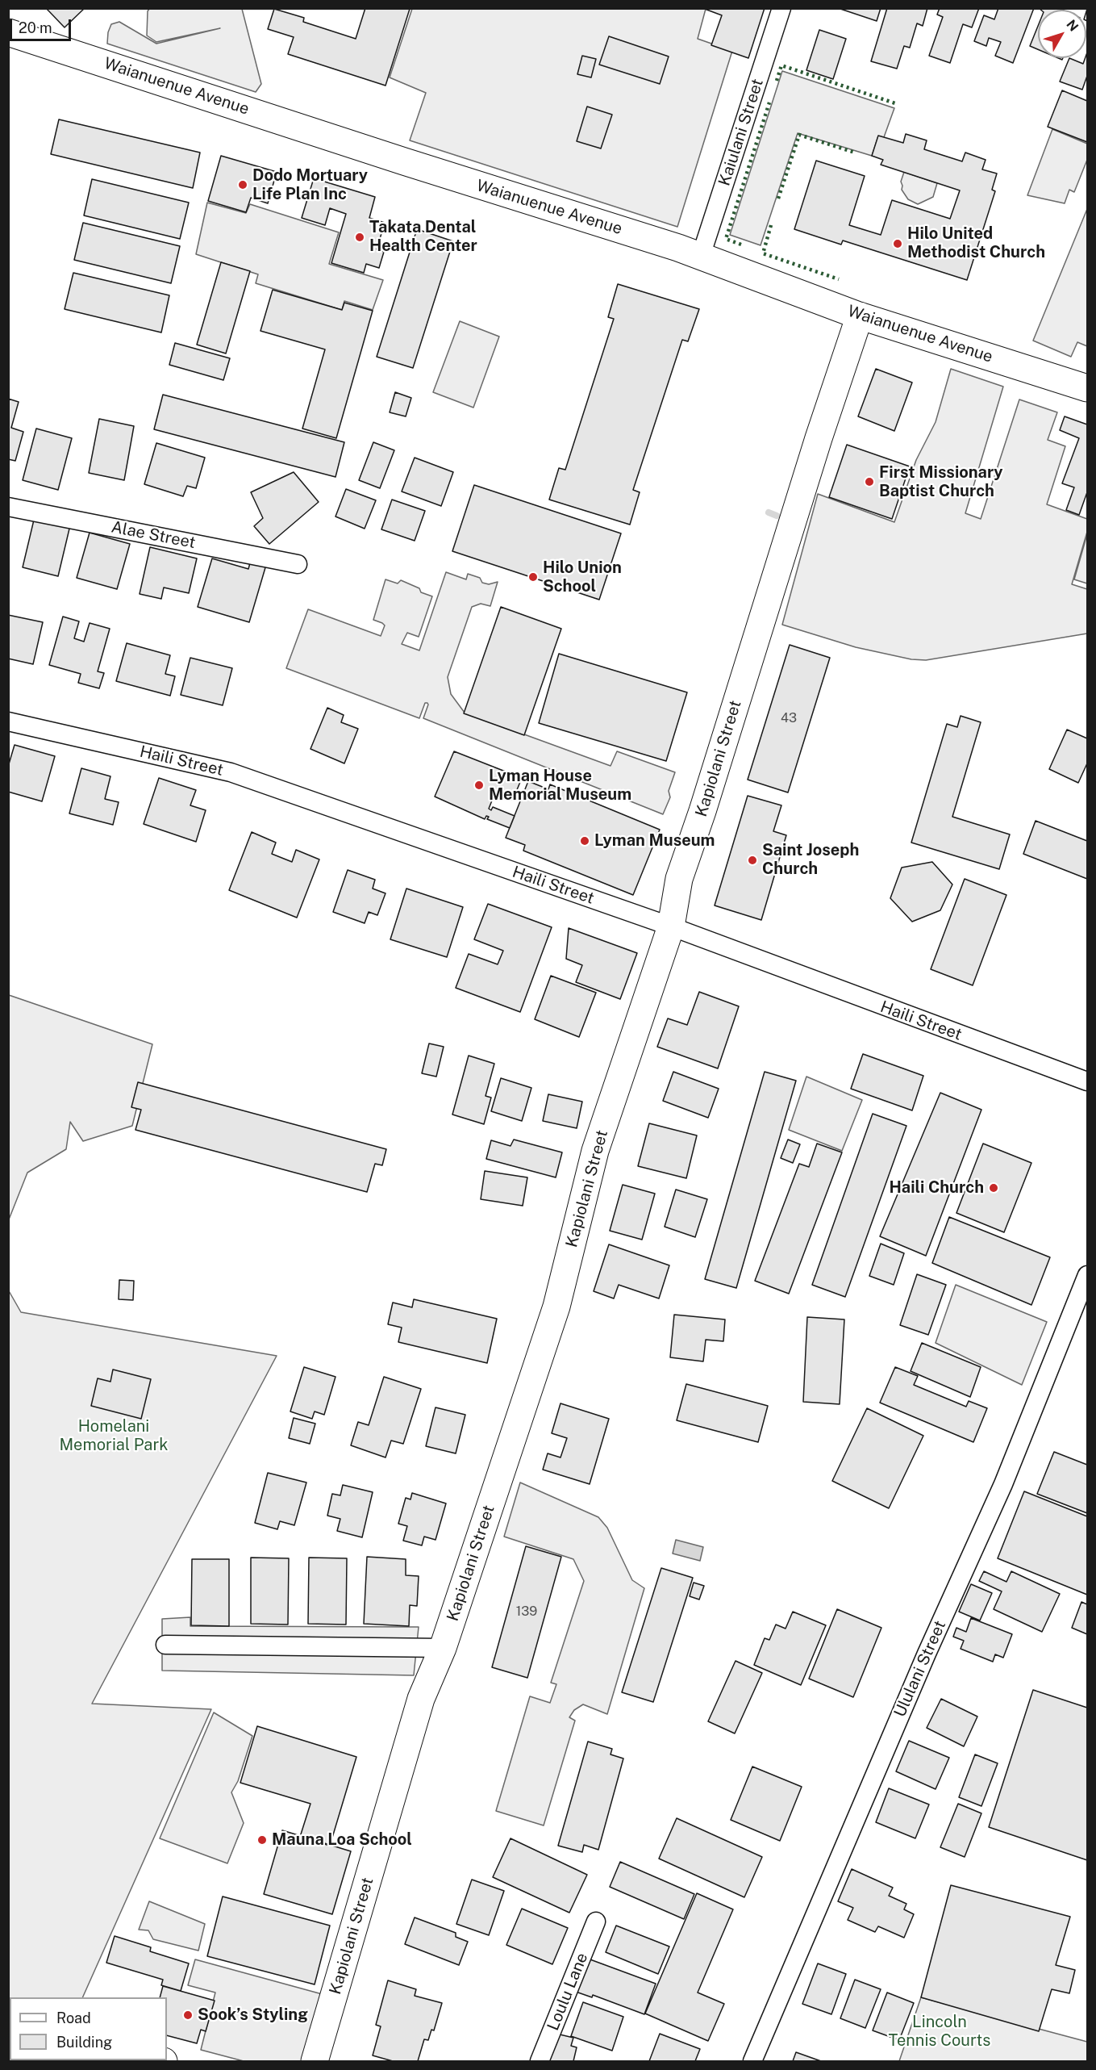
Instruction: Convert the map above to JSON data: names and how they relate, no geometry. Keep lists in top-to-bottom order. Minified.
{"streets":{"street":["Waianuenue Avenue","Kaiulani Street","Alae Street","Kapiolani Street","Haili Street","Ululani Street","Loulu Lane"]},"crossings":[["Waianuenue Avenue","Kaiulani Street"],["Waianuenue Avenue","Kapiolani Street"],["Kapiolani Street","Haili Street"]],"parks":["Homelani Memorial Park","Lincoln Tennis Courts"],"places":["Dodo Mortuary Life Plan Inc","Takata Dental Health Center","Hilo United Methodist Church","First Missionary Baptist Church","Hilo Union School","Lyman House Memorial Museum","Lyman Museum","Saint Joseph Church","Haili Church","Mauna Loa School","Sook’s Styling"],"house_numbers":["43","139"],"legend":["Road","Building"],"scale_bar":"20 m","north":"top right"}
